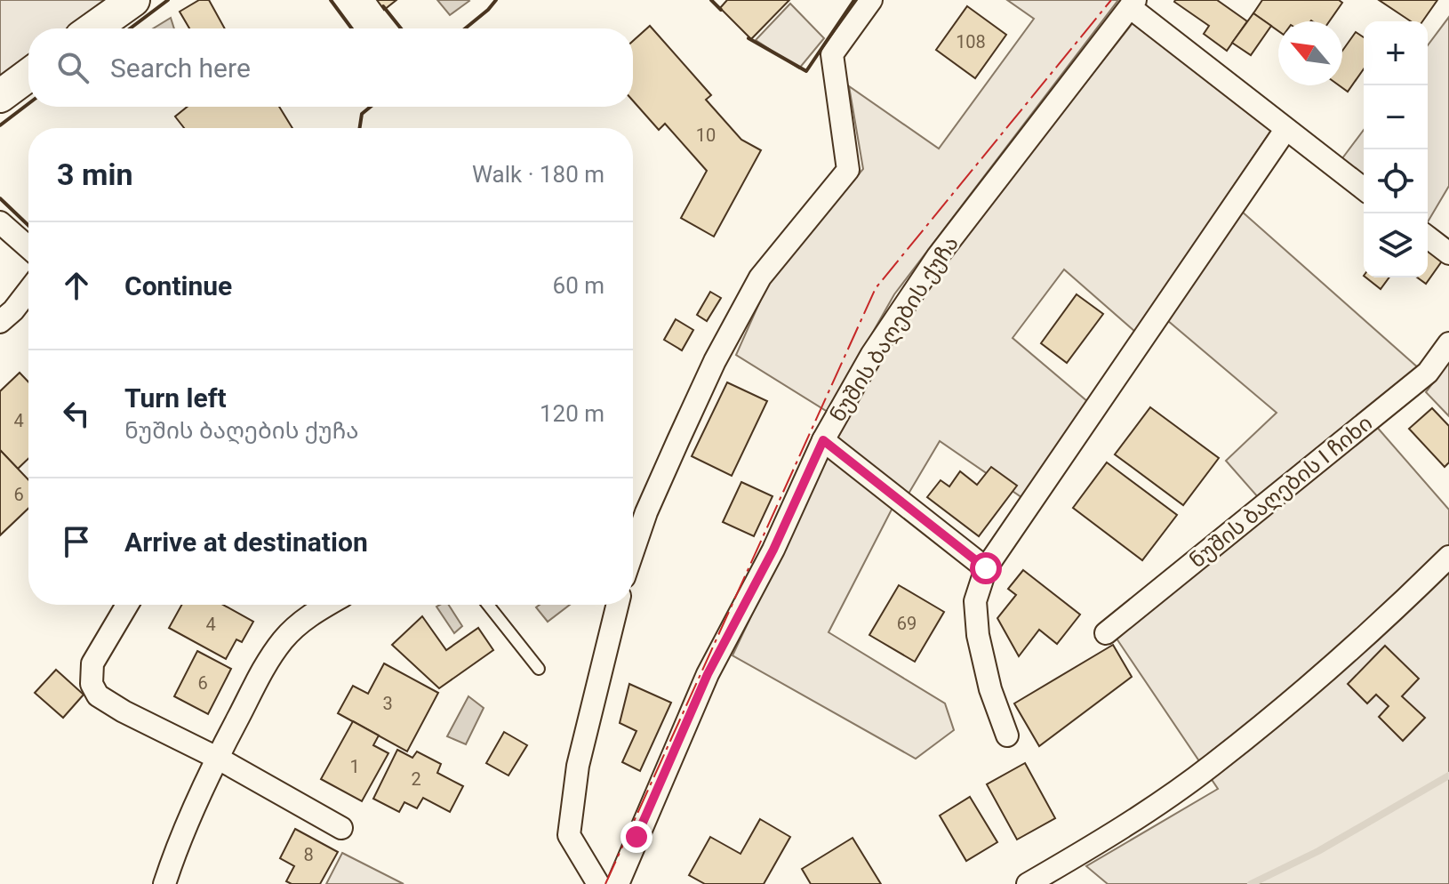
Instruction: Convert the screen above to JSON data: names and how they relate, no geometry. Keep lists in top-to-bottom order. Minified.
{"streets":{"street":["ნუშის ბაღების ქუჩა","ნუშის ბაღების I ჩიხი"]},"house_numbers":["108","10","4","6","69","4","6","3","1","2","8"],"north":"top left","page":{"map_buttons":["+","−"],"search":"Search here","heading":["3 min","Walk · 180 m"],"list":[["Continue","60 m"],["Turn left","ნუშის ბაღების ქუჩა","120 m"],"Arrive at destination"]}}
